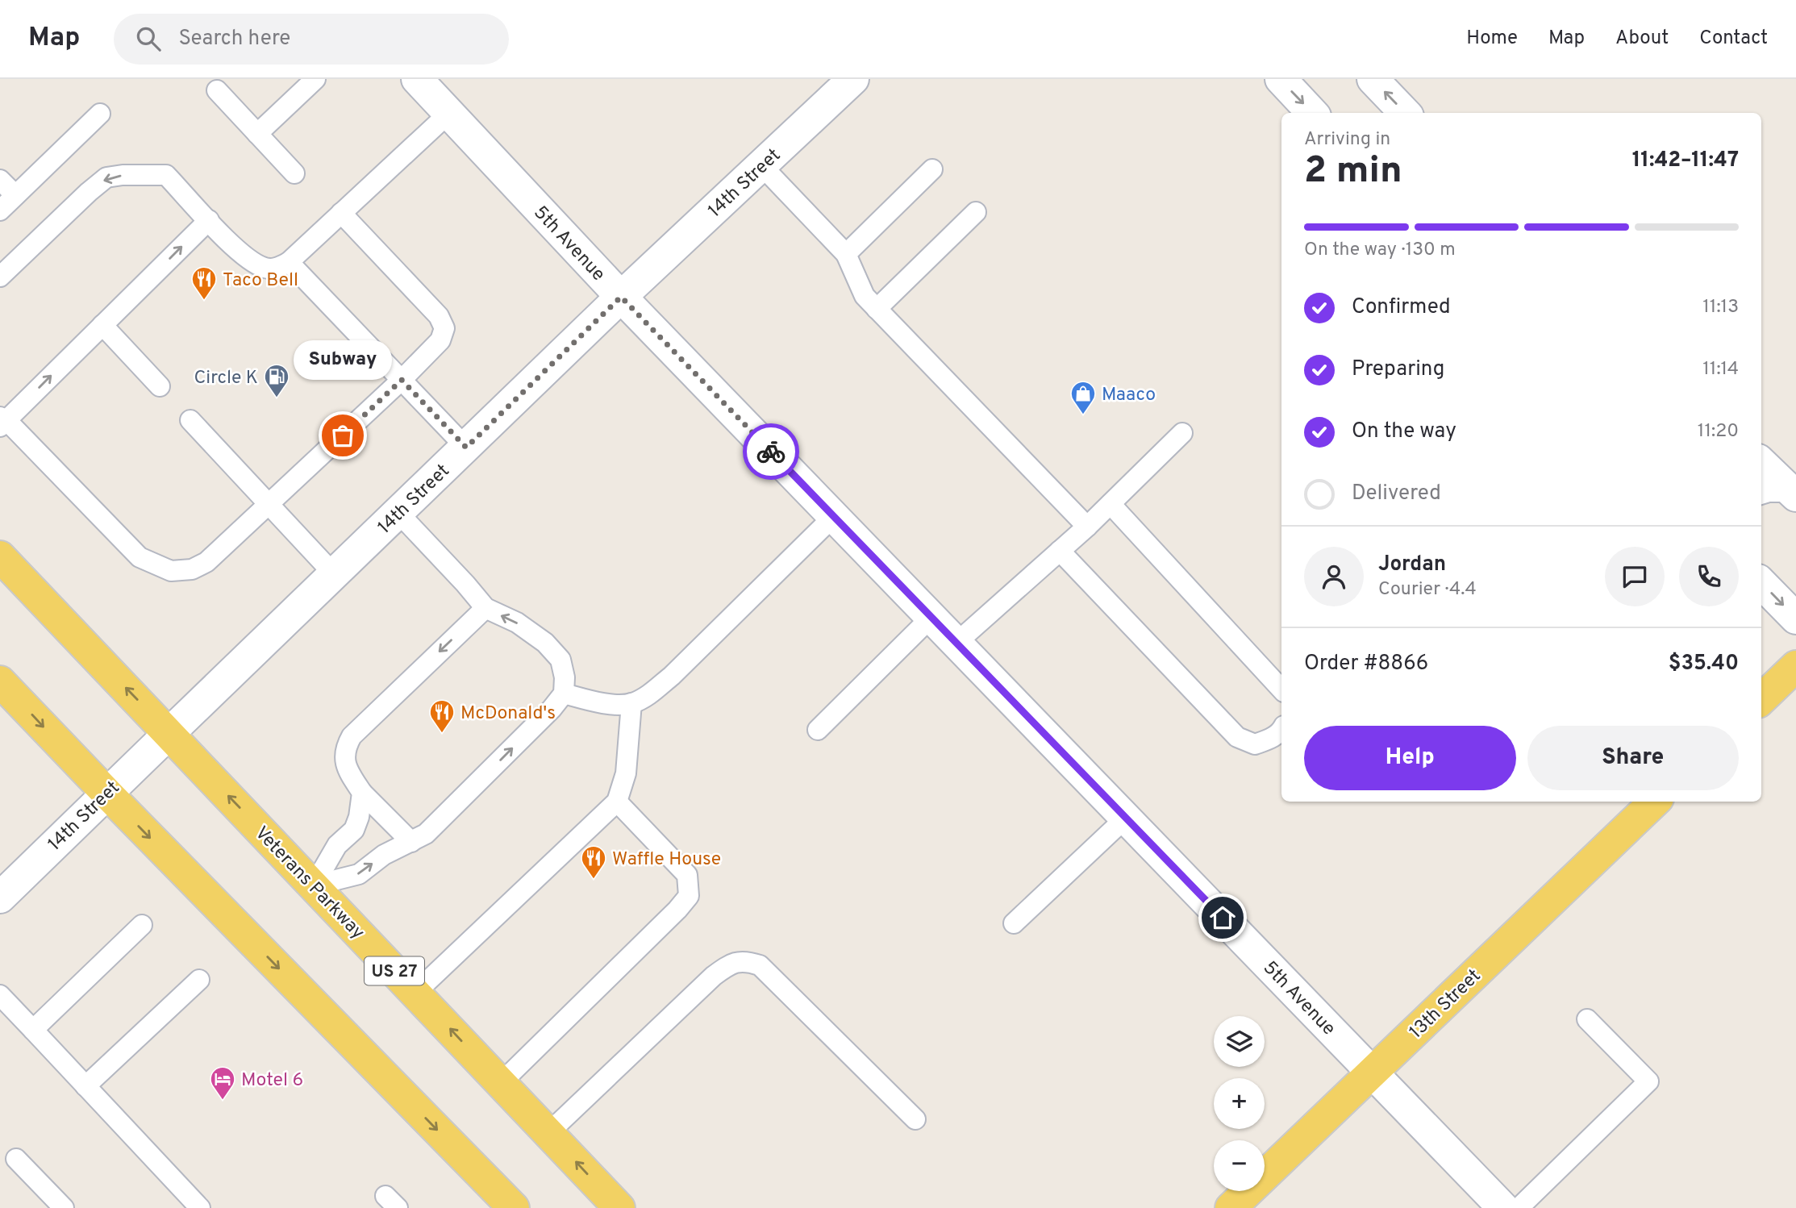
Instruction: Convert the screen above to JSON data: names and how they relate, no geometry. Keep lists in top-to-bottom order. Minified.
{"streets":{"main road":["Veterans Parkway","US 27","13th Street"],"street":["14th Street","5th Avenue"]},"crossings":[["14th Street","5th Avenue"],["14th Street","Veterans Parkway"],["5th Avenue","13th Street"]],"places":{"restaurant":["Taco Bell","McDonald's","Waffle House"],"fuel station":["Circle K"],"shop":["Maaco"],"other":["Subway"],"hotel":["Motel 6"]},"page":{"header":"Map","search":"Search here","nav":["Home","Map","About","Contact"],"heading":["2 min","Arriving in","11:42–11:47"],"panel":["Jordan","Courier · 4.4","Order #8866","$35.40"],"bar":"On the way · 130 m","list":[["Confirmed","11:13"],["Preparing","11:14"],["On the way","11:20"],"Delivered"],"bubble":"Subway","buttons":["Help","Share"],"map_buttons":["+","−"]}}
